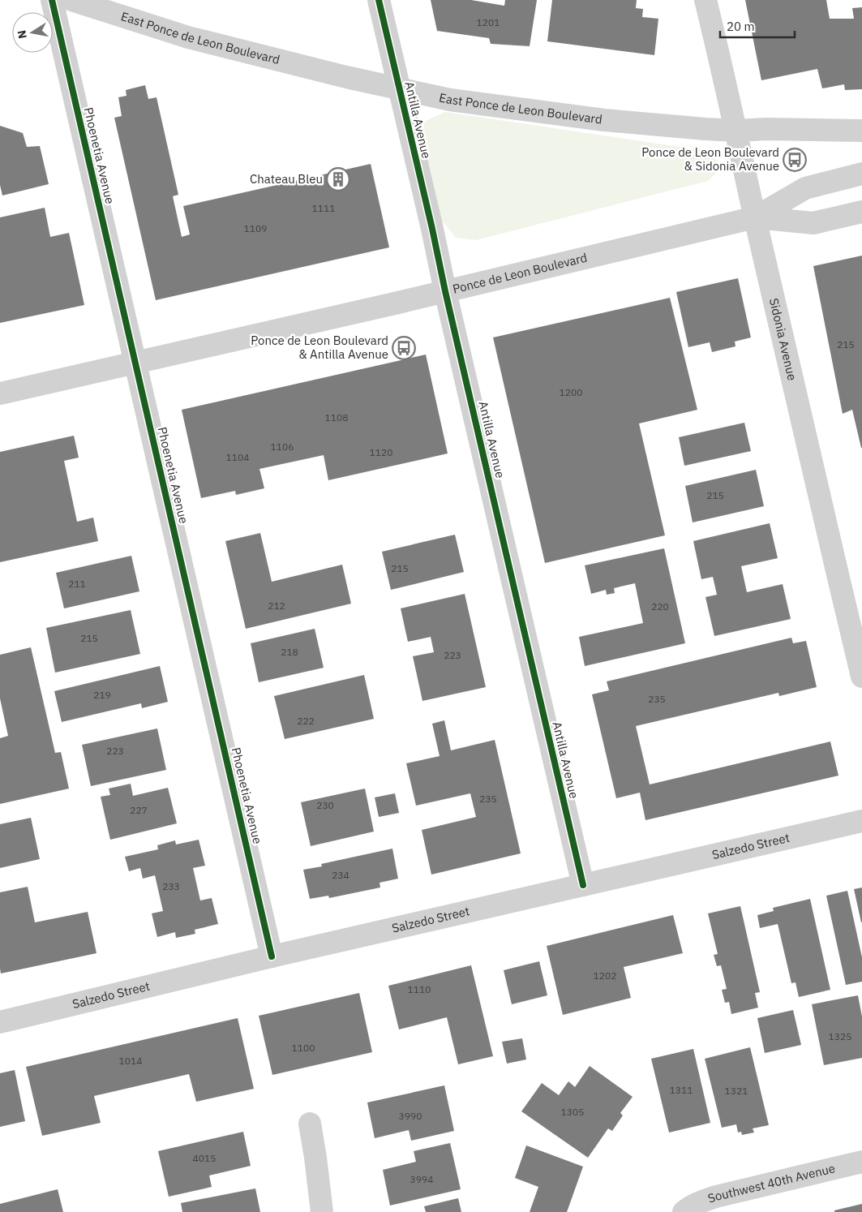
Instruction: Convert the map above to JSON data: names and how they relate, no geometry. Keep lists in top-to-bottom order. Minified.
{"streets":{"street":["East Ponce de Leon Boulevard","Antilla Avenue","Phoenetia Avenue","Ponce de Leon Boulevard","Sidonia Avenue","Salzedo Street","Southwest 40th Avenue"]},"crossings":[["East Ponce de Leon Boulevard","Antilla Avenue"],["East Ponce de Leon Boulevard","Sidonia Avenue"],["Antilla Avenue","Ponce de Leon Boulevard"],["Antilla Avenue","Salzedo Street"],["Phoenetia Avenue","Ponce de Leon Boulevard"],["Phoenetia Avenue","Salzedo Street"],["Ponce de Leon Boulevard","Sidonia Avenue"]],"places":{"bus stop":["Ponce de Leon Boulevard & Sidonia Avenue","Ponce de Leon Boulevard & Antilla Avenue"],"building":["Chateau Bleu"]},"house_numbers":["1201","1111","1109","215","1200","1108","1106","1120","1104","215","215","211","212","220","215","218","223","219","235","222","223","235","230","227","234","233","1202","1110","1325","1100","1014","1311","1321","1305","3990","4015","3994"],"scale_bar":"20 m","north":"left"}
